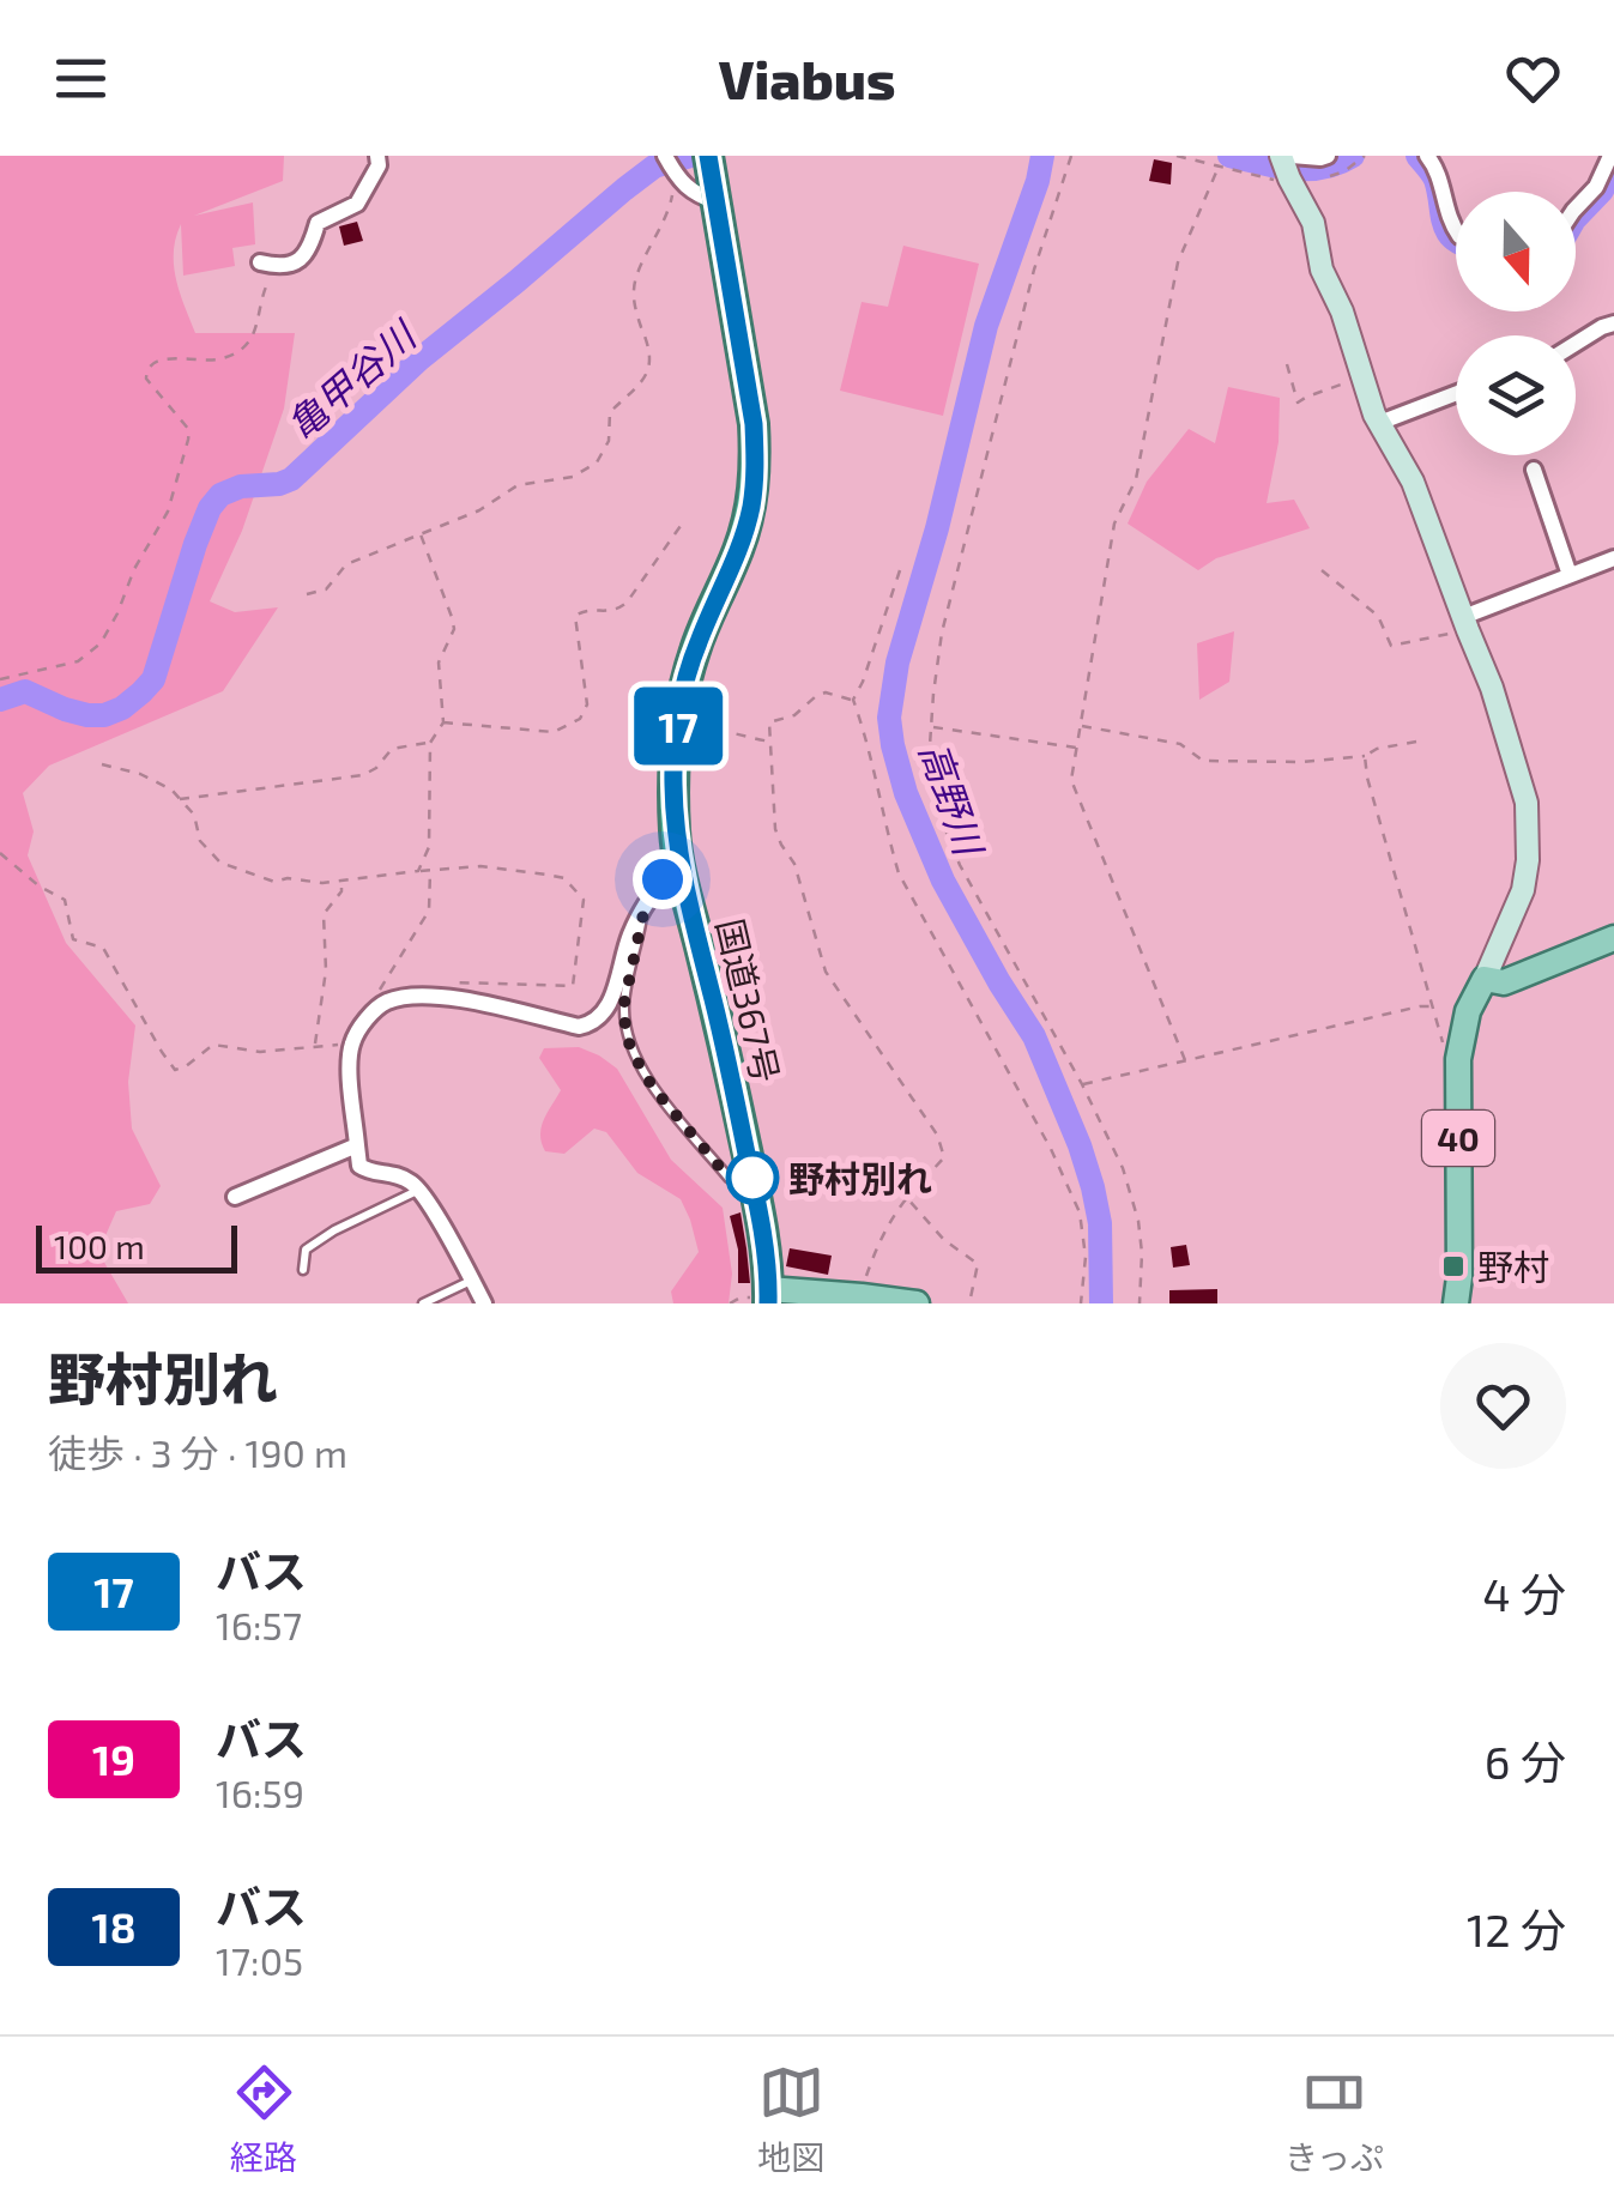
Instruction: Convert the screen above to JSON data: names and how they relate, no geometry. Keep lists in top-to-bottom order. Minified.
{"streets":{"highway":["国道367号"],"main road":["40"]},"water":["亀甲谷川","高野川"],"places":{"other":["野村別れ"],"transit":["野村"]},"lines":["bus line 17"],"scale_bar":"100 m","north":"bottom","page":{"header":"Viabus","on_map":"17","scale":"100 m","heading":["野村別れ","徒歩 · 3 分 · 190 m"],"list":[{"mark":"17","name":"バス","note":"16:57","value":"4 分"},{"mark":"19","name":"バス","note":"16:59","value":"6 分"},{"mark":"18","name":"バス","note":"17:05","value":"12 分"}],"tabs":["経路","地図","きっぷ"]}}
